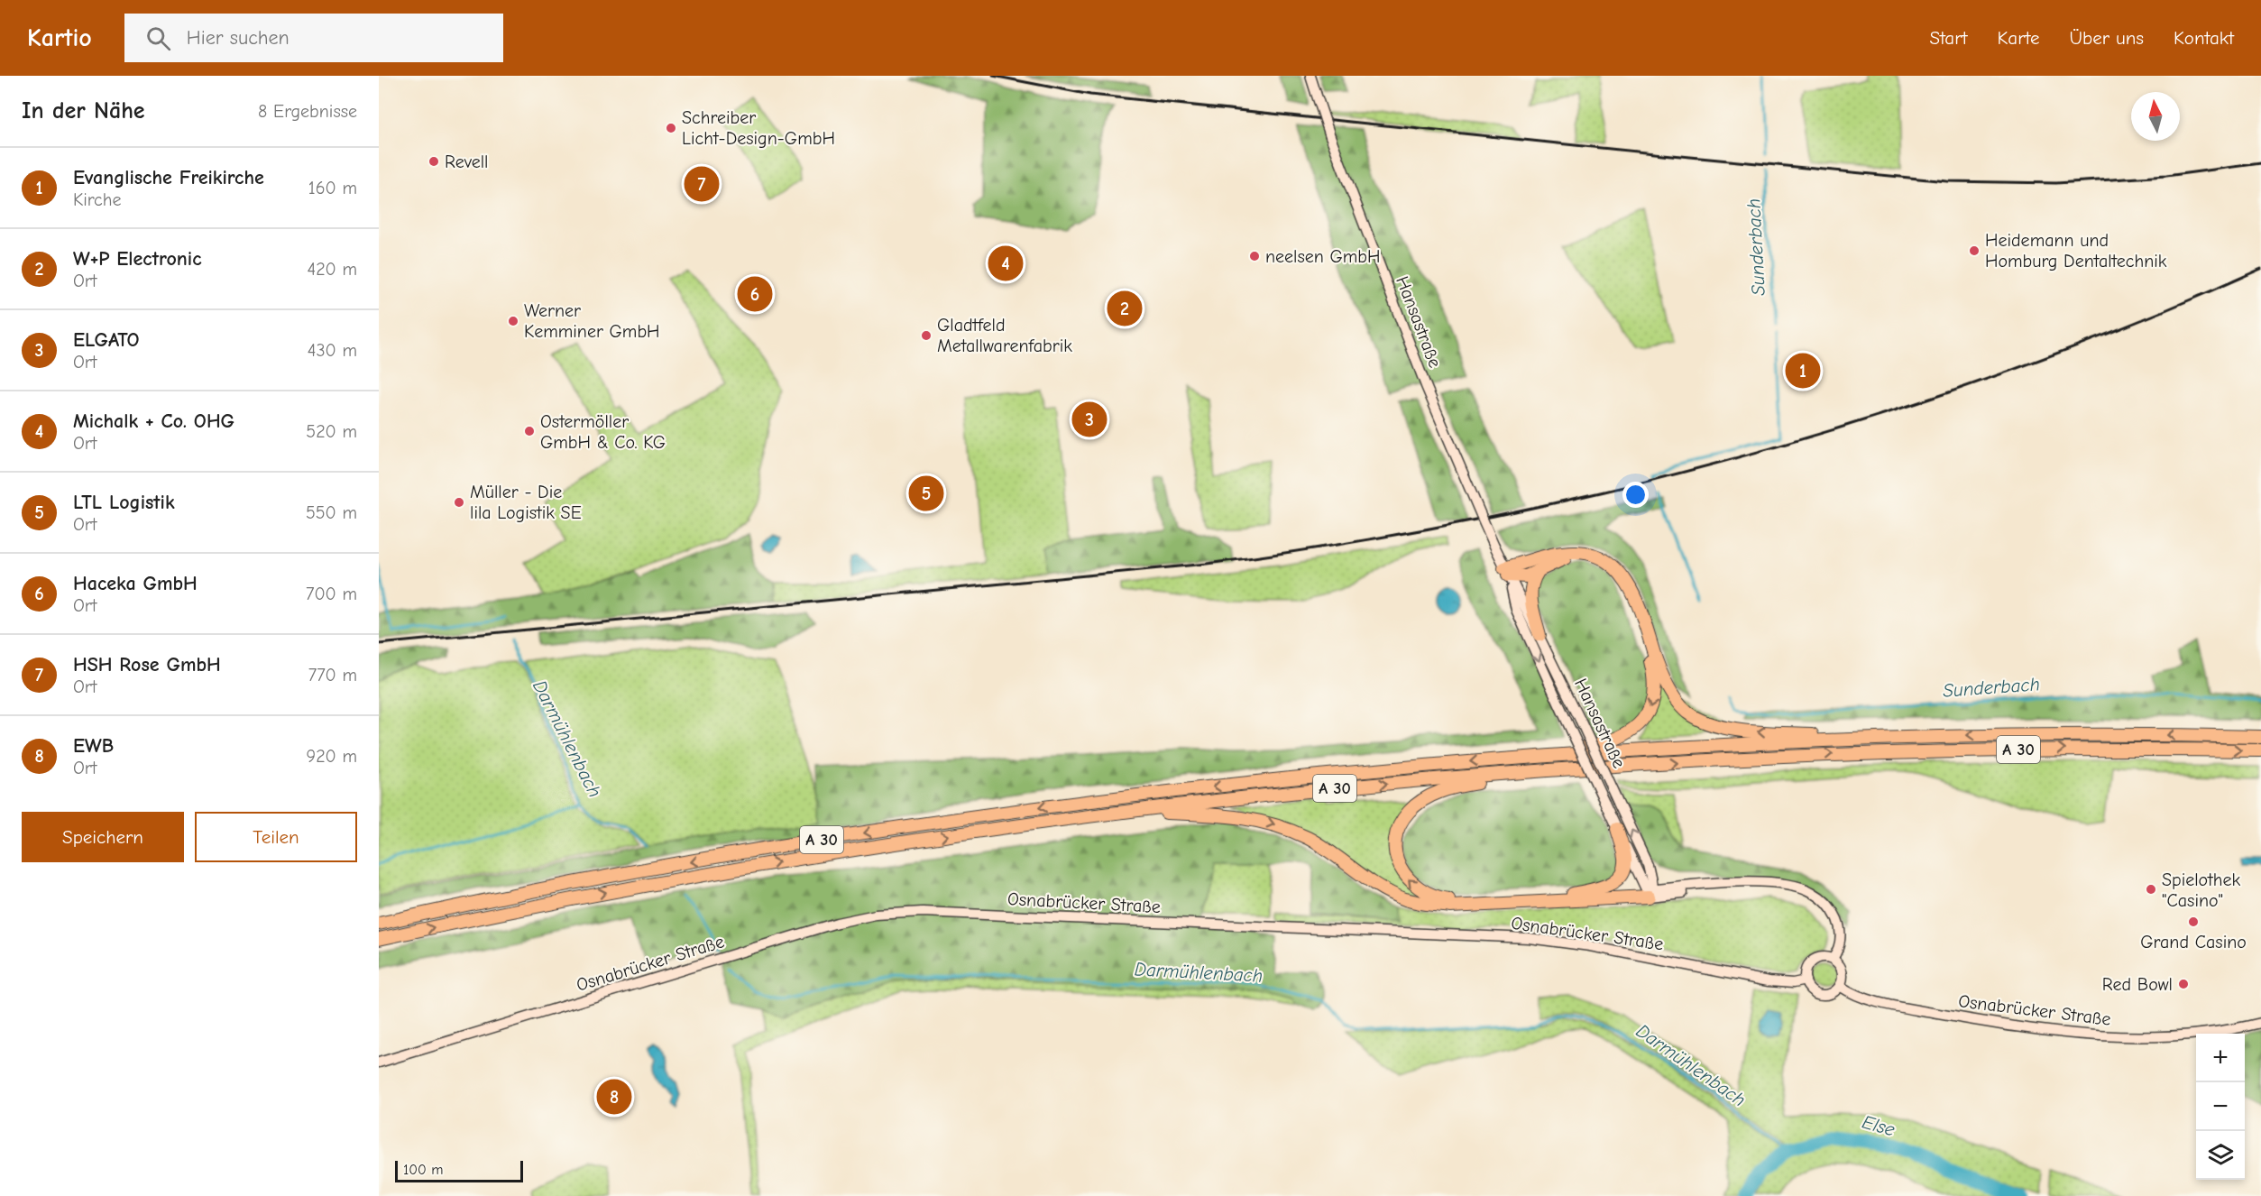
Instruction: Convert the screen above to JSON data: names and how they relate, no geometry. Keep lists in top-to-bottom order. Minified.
{"streets":{"highway":["A 30"],"main road":["Hansastraße","Osnabrücker Straße"]},"water":["Sunderbach","Darmühlenbach","Else"],"places":["Schreiber Licht-Design-GmbH","Revell","Heidemann und Homburg Dentaltechnik","neelsen GmbH","Werner Kemminer GmbH","Gladtfeld Metallwarenfabrik","Ostermöller GmbH & Co. KG","Müller - Die lila Logistik SE","Spielothek \"Casino\"","Grand Casino","Red Bowl"],"scale_bar":"100 m","north":"top","page":{"header":"Kartio","search":"Hier suchen","nav":["Start","Karte","Über uns","Kontakt"],"heading":["In der Nähe","8 Ergebnisse"],"list":[{"mark":"1","name":"Evanglische Freikirche","note":"Kirche","value":"160 m"},{"mark":"2","name":"W+P Electronic","note":"Ort","value":"420 m"},{"mark":"3","name":"ELGATO","note":"Ort","value":"430 m"},{"mark":"4","name":"Michalk + Co. OHG","note":"Ort","value":"520 m"},{"mark":"5","name":"LTL Logistik","note":"Ort","value":"550 m"},{"mark":"6","name":"Haceka GmbH","note":"Ort","value":"700 m"},{"mark":"7","name":"HSH Rose GmbH","note":"Ort","value":"770 m"},{"mark":"8","name":"EWB","note":"Ort","value":"920 m"}],"pins":["7","4","6","2","1","3","5","8"],"buttons":["Speichern","Teilen"],"map_buttons":["+","−"],"scale":"100 m"}}
